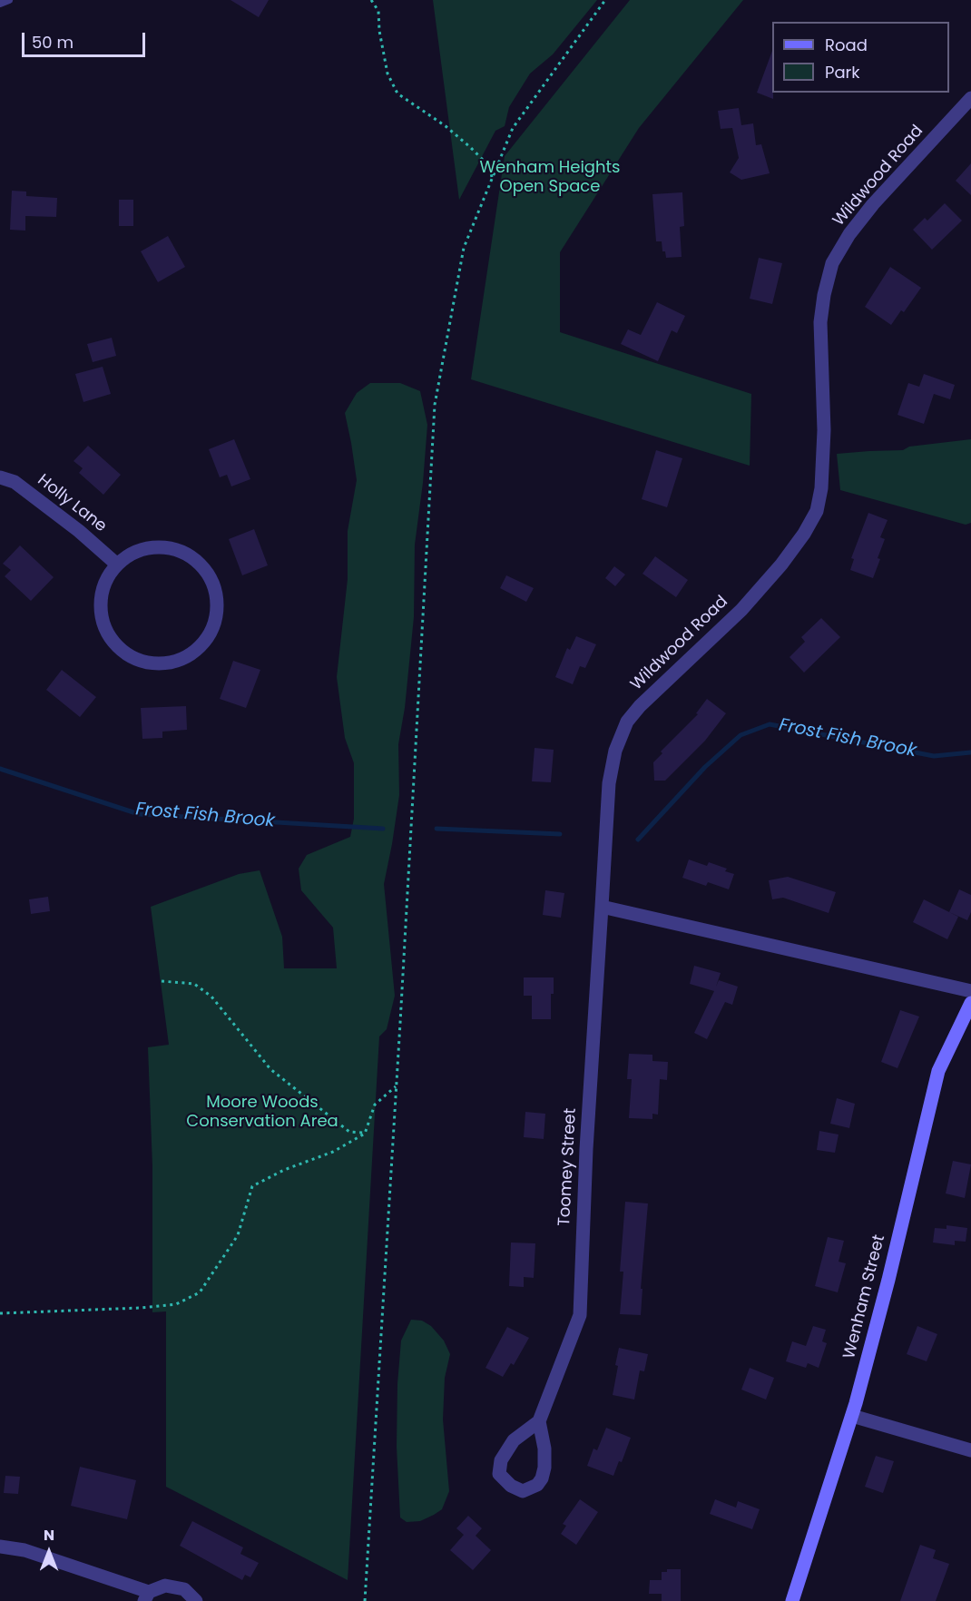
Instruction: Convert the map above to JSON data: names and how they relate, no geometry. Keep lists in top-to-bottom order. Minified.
{"streets":{"main road":["Wenham Street"],"street":["Wildwood Road","Holly Lane","Toomey Street"]},"crossings":[["Wildwood Road","Toomey Street"]],"water":["Frost Fish Brook"],"parks":["Wenham Heights Open Space","Moore Woods Conservation Area"],"legend":["Road","Park"],"scale_bar":"50 m","north":"top"}
